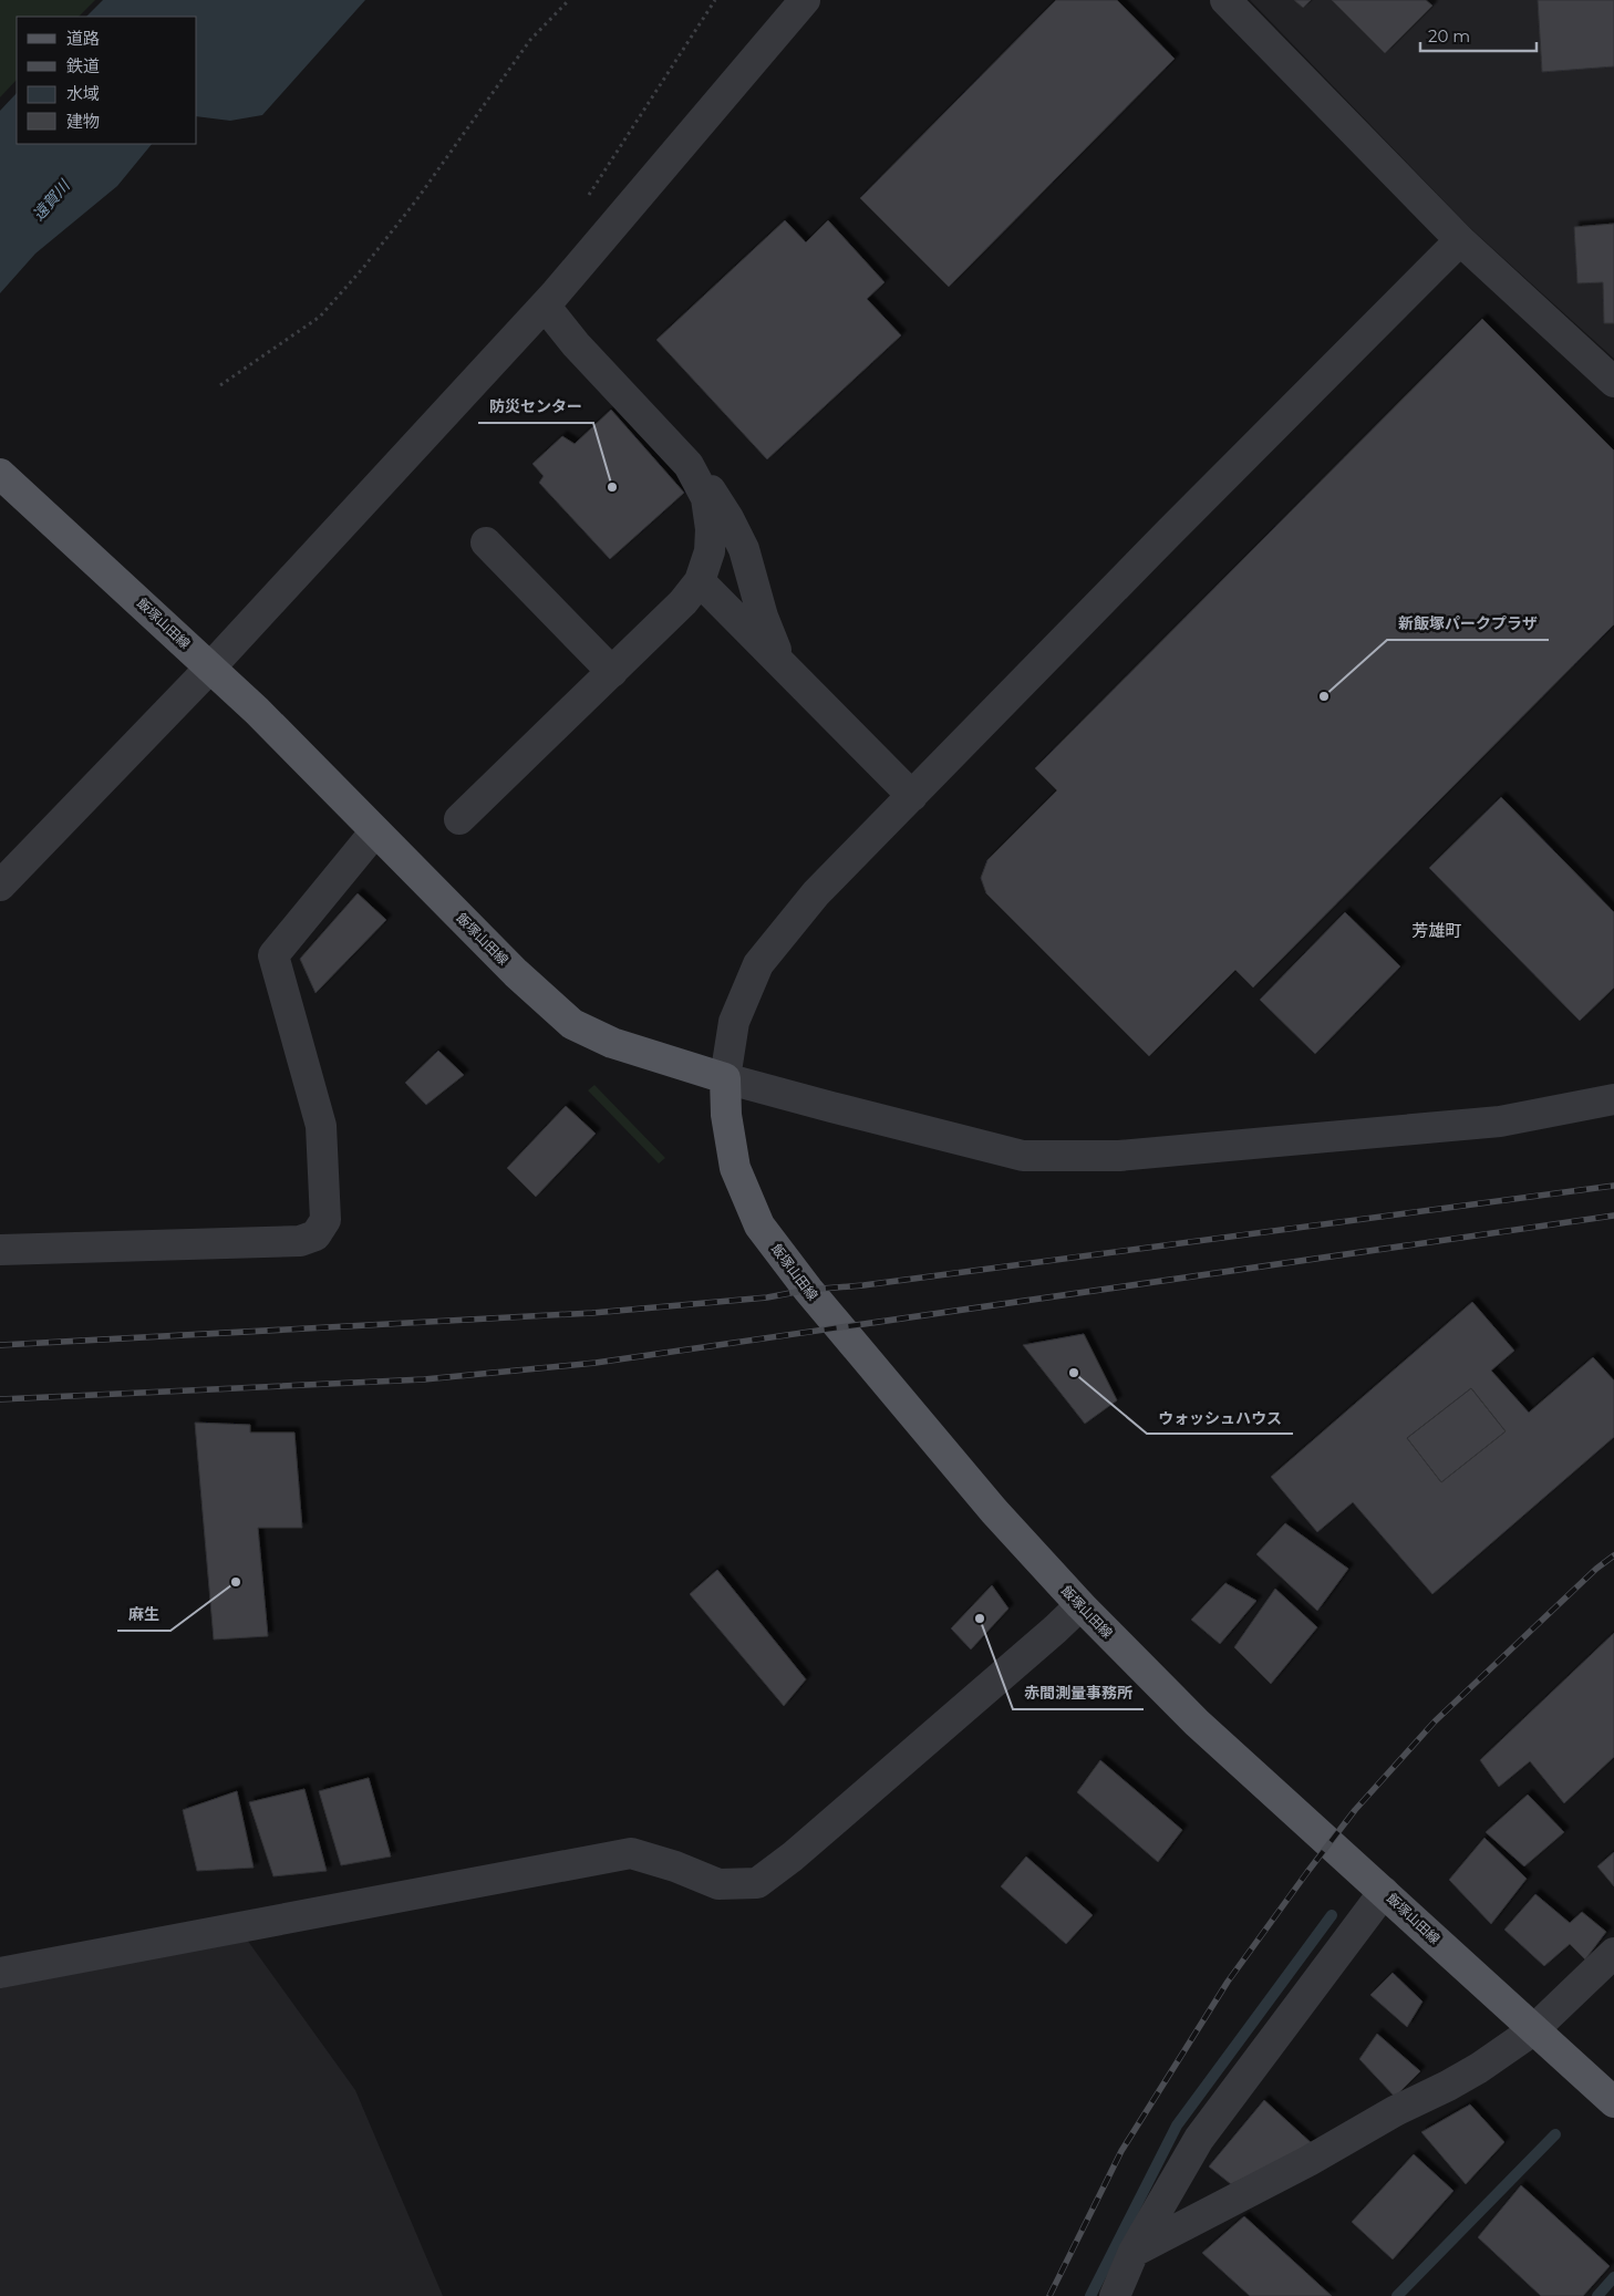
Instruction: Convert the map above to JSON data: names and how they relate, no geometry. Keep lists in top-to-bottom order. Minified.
{"streets":{"main road":["飯塚山田線"]},"districts":["芳雄町"],"water":["遠賀川"],"places":["防災センター","新飯塚パークプラザ","ウォッシュハウス","麻生","赤間測量事務所"],"legend":["道路","鉄道","水域","建物"],"scale_bar":"20 m"}
